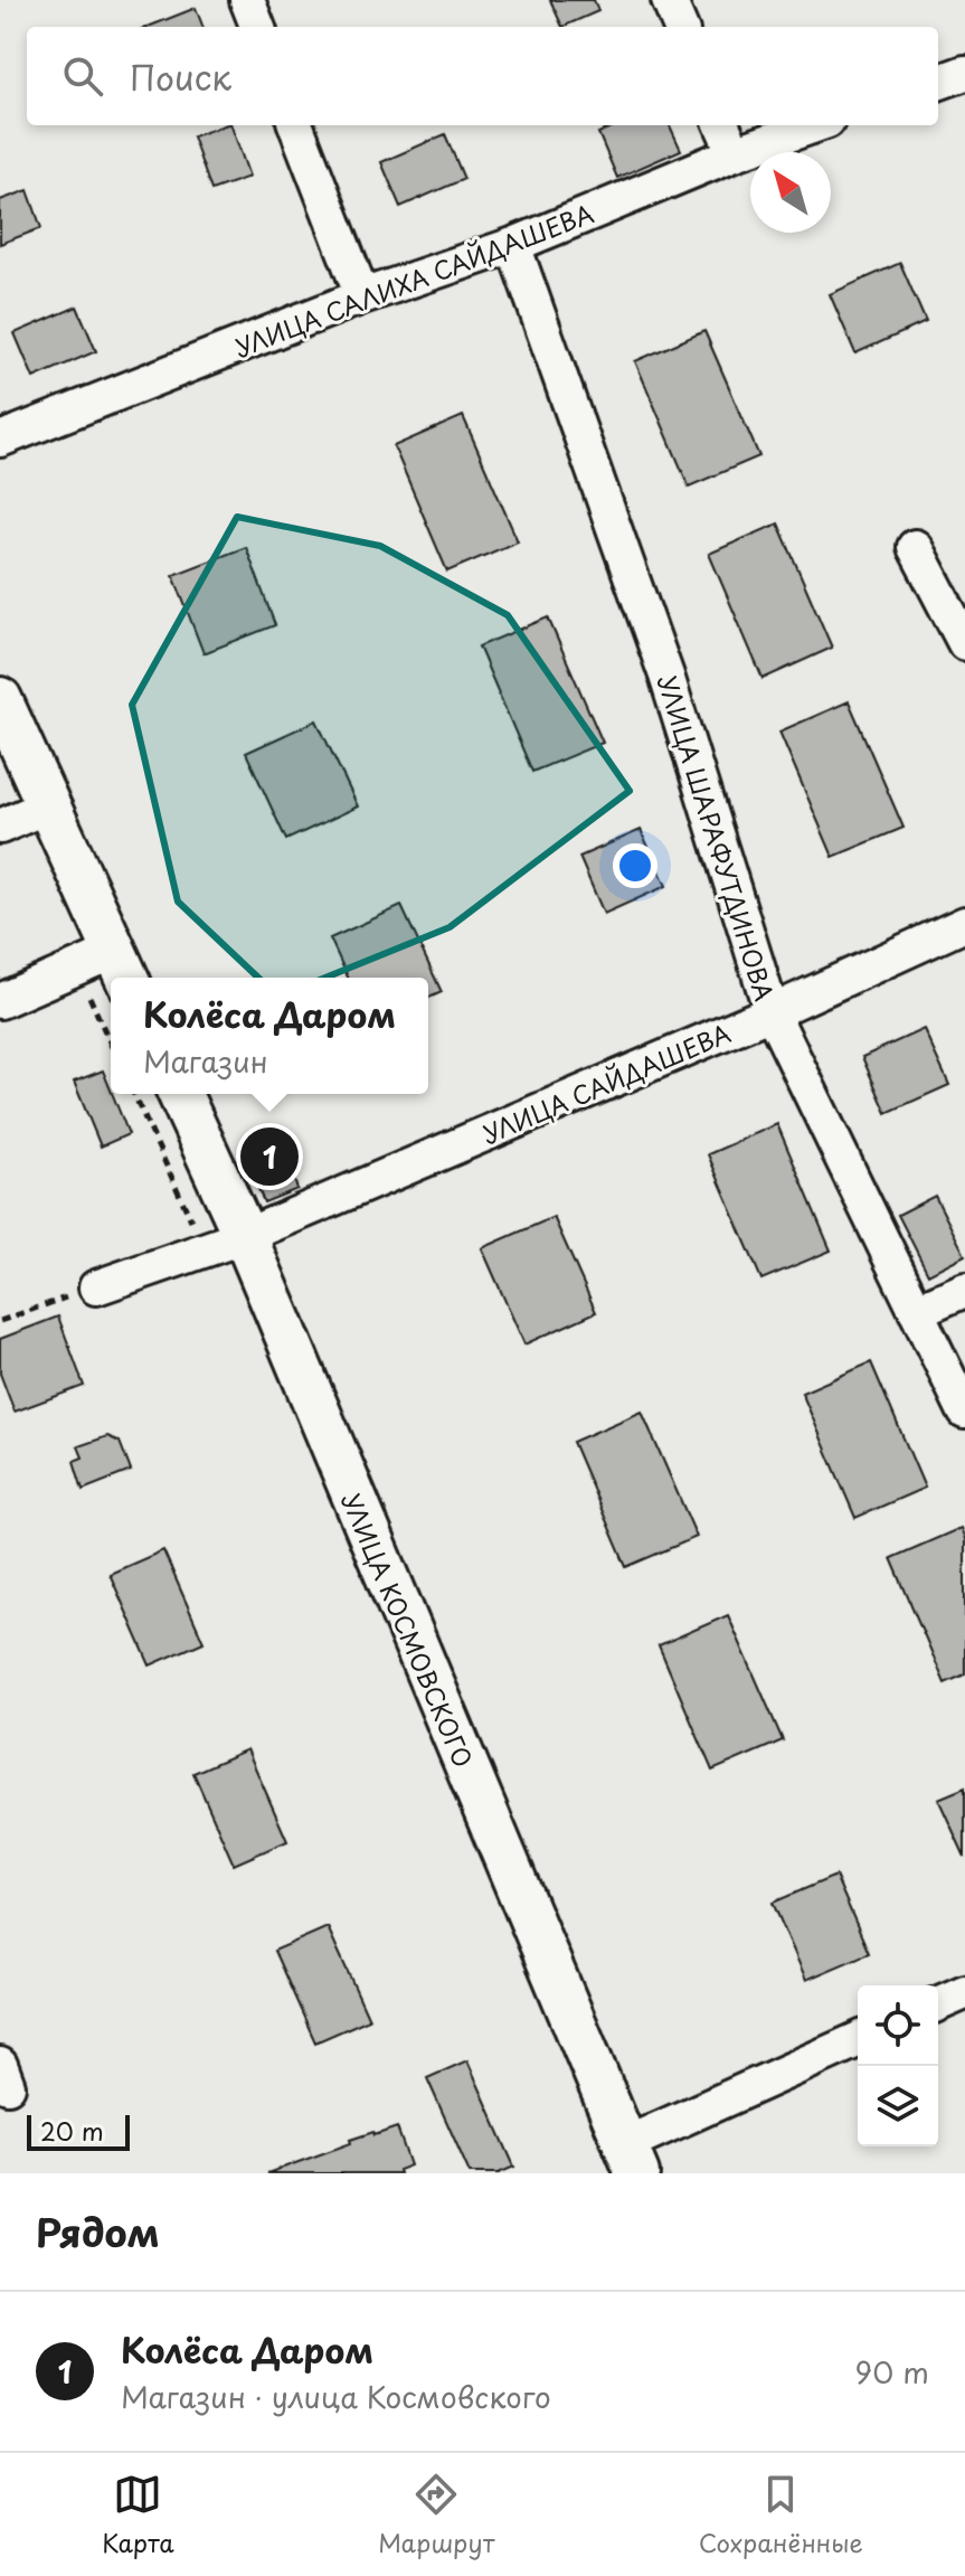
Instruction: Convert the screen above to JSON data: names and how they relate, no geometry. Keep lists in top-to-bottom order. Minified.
{"streets":{"main road":["УЛИЦА КОСМОВСКОГО"],"street":["УЛИЦА САЛИХА САЙДАШЕВА","УЛИЦА ШАРАФУТДИНОВА","УЛИЦА САЙДАШЕВА"]},"crossings":[["УЛИЦА САЛИХА САЙДАШЕВА","УЛИЦА ШАРАФУТДИНОВА"],["УЛИЦА ШАРАФУТДИНОВА","УЛИЦА САЙДАШЕВА"],["УЛИЦА САЙДАШЕВА","УЛИЦА КОСМОВСКОГО"]],"scale_bar":"20 m","north":"top left","page":{"search":"Поиск","popup":["Колёса Даром","Магазин"],"pins":"1","scale":"20 m","heading":"Рядом","list":[{"mark":"1","name":"Колёса Даром","note":"Магазин · улица Космовского","value":"90 m"}],"nav":["Карта","Маршрут","Сохранённые"]}}
